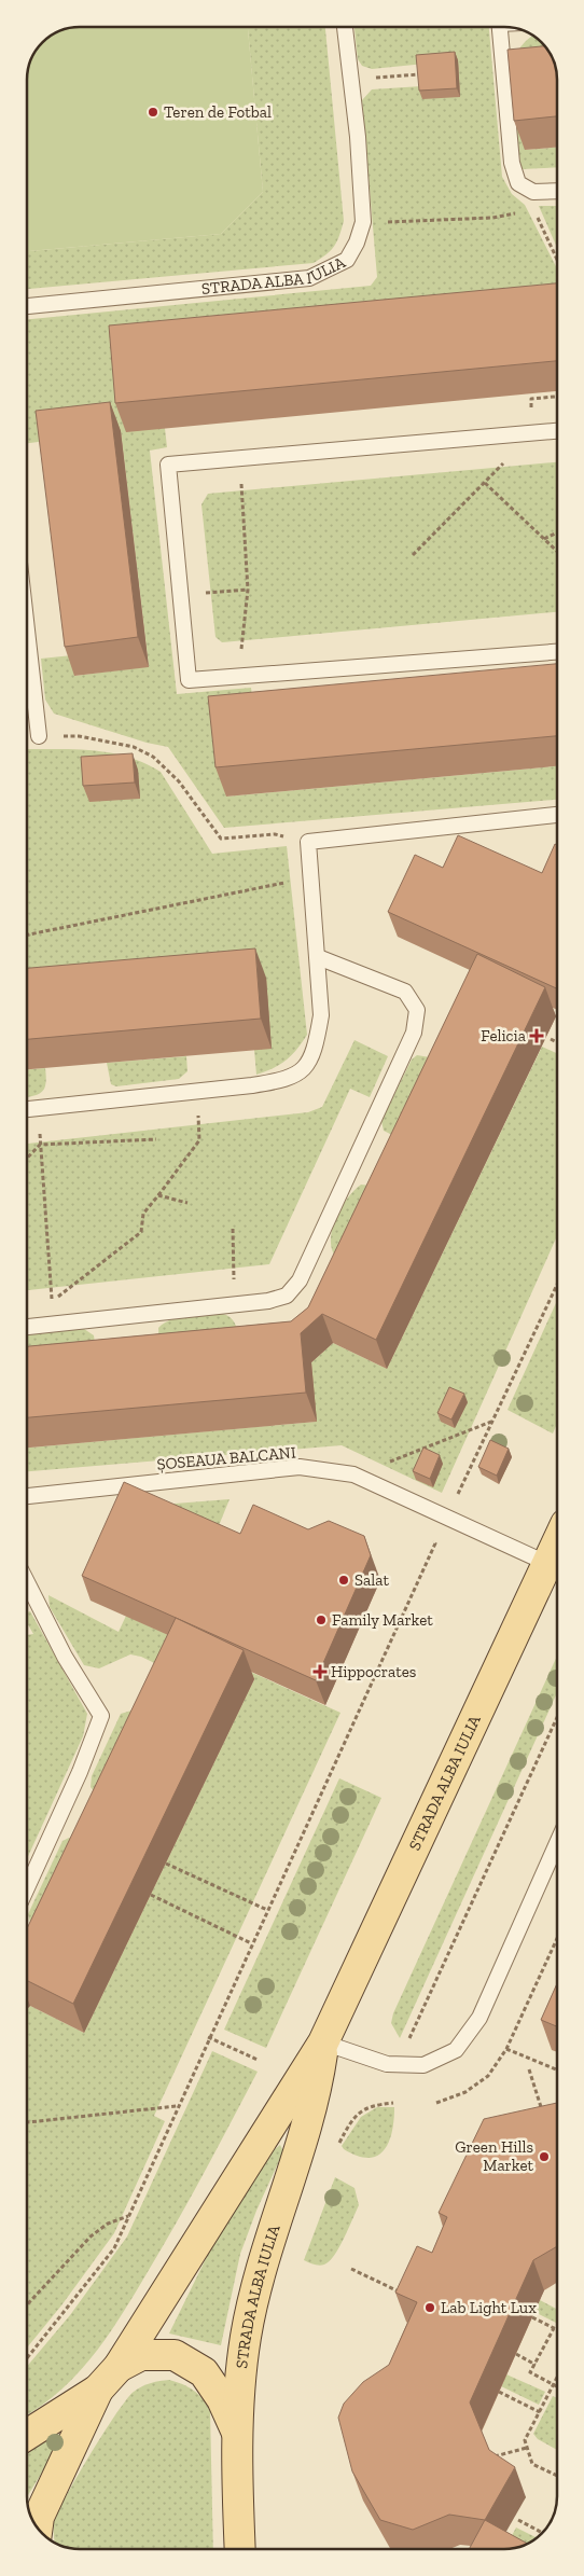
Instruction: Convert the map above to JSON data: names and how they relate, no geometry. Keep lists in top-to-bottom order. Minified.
{"streets":{"main road":["STRADA ALBA IULIA"],"lane":["ȘOSEAUA BALCANI"]},"crossings":[["STRADA ALBA IULIA","ȘOSEAUA BALCANI"]],"places":{"other":["Teren de Fotbal","Salat","Family Market","Green Hills Market","Lab Light Lux"],"health":["Felicia","Hippocrates"]}}
